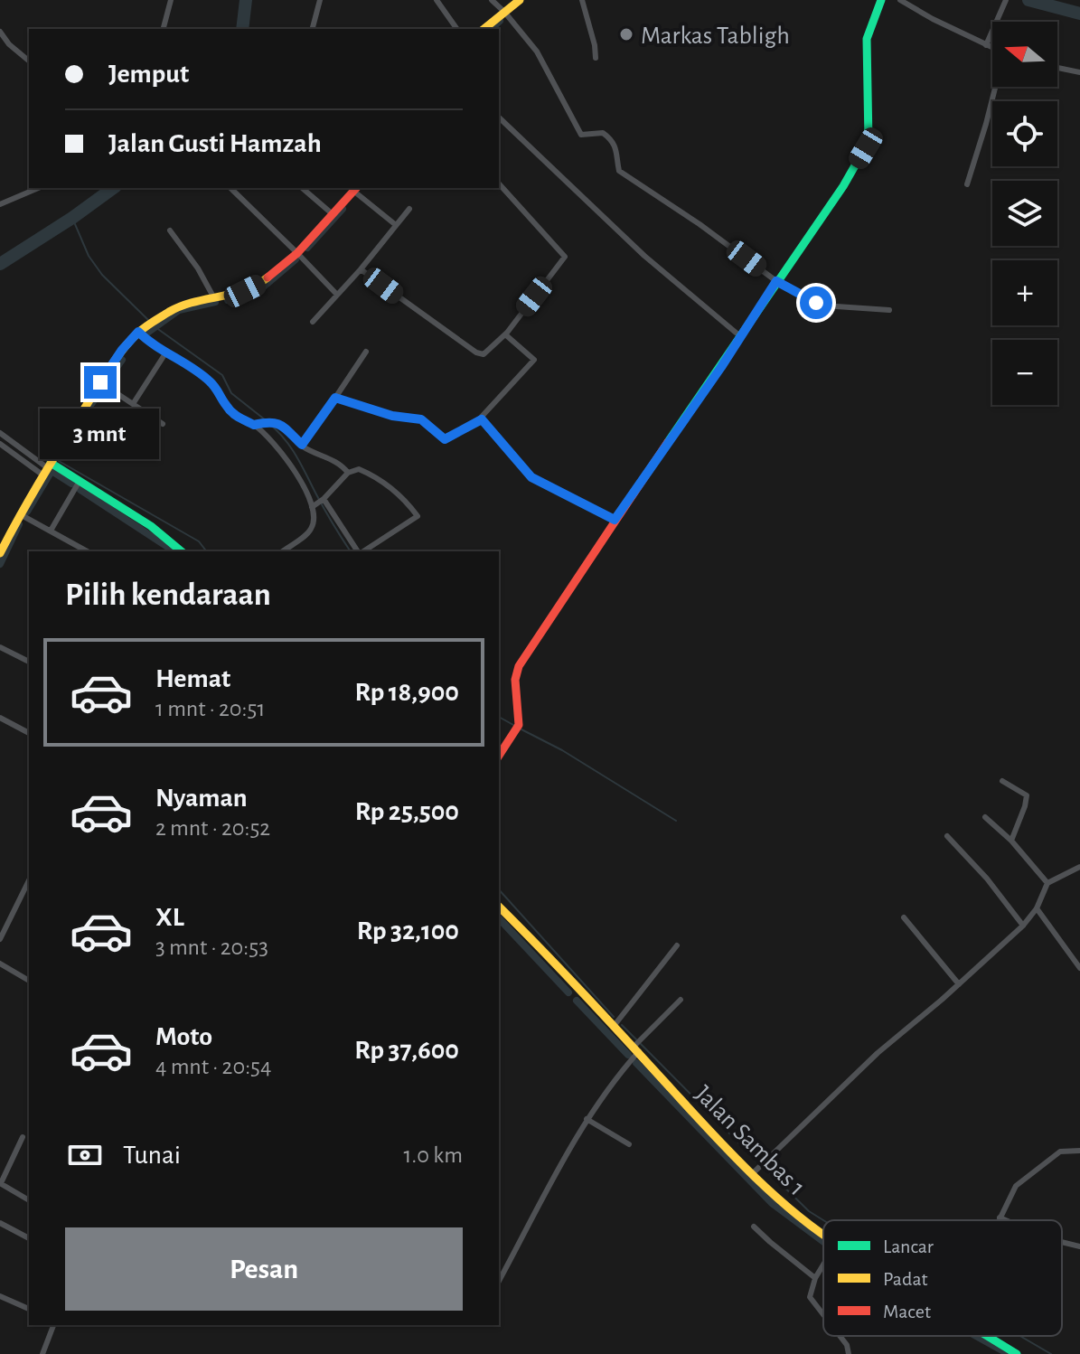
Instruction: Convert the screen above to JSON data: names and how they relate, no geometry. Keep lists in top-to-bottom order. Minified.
{"streets":{"street":["Jalan Sambas 1"]},"places":["Markas Tabligh"],"legend":["Lancar","Padat","Macet"],"north":"left","page":{"map_buttons":["+","−"],"banner":["Jemput","Jalan Gusti Hamzah"],"bubble":"3 mnt","heading":"Pilih kendaraan","list":[{"name":"Hemat","note":"1 mnt · 20:51","value":"Rp 18,900"},{"name":"Nyaman","note":"2 mnt · 20:52","value":"Rp 25,500"},{"name":"XL","note":"3 mnt · 20:53","value":"Rp 32,100"},{"name":"Moto","note":"4 mnt · 20:54","value":"Rp 37,600"}],"pay":["Tunai","1.0 km"],"buttons":"Pesan"}}
